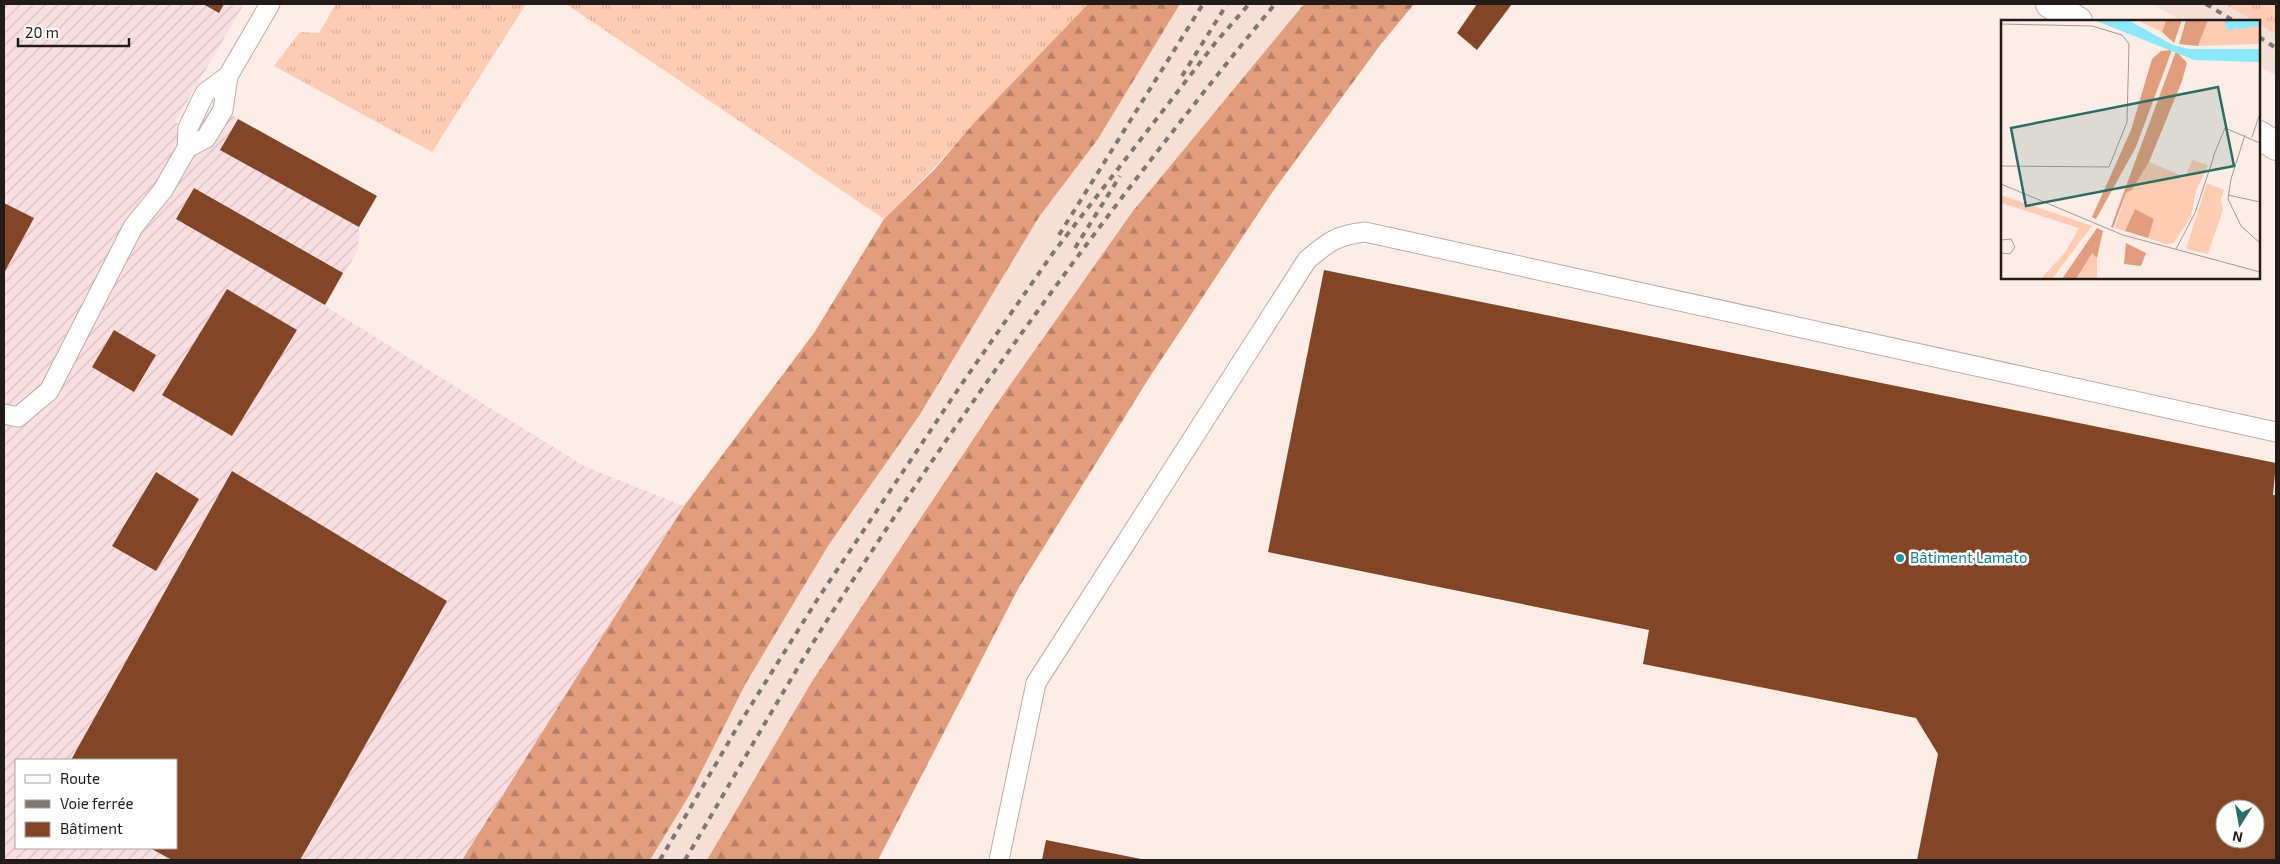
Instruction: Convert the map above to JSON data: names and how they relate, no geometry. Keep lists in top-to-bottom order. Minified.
{"places":["Bâtiment Lamato"],"legend":["Route","Voie ferrée","Bâtiment"],"scale_bar":"20 m","north":"bottom"}
